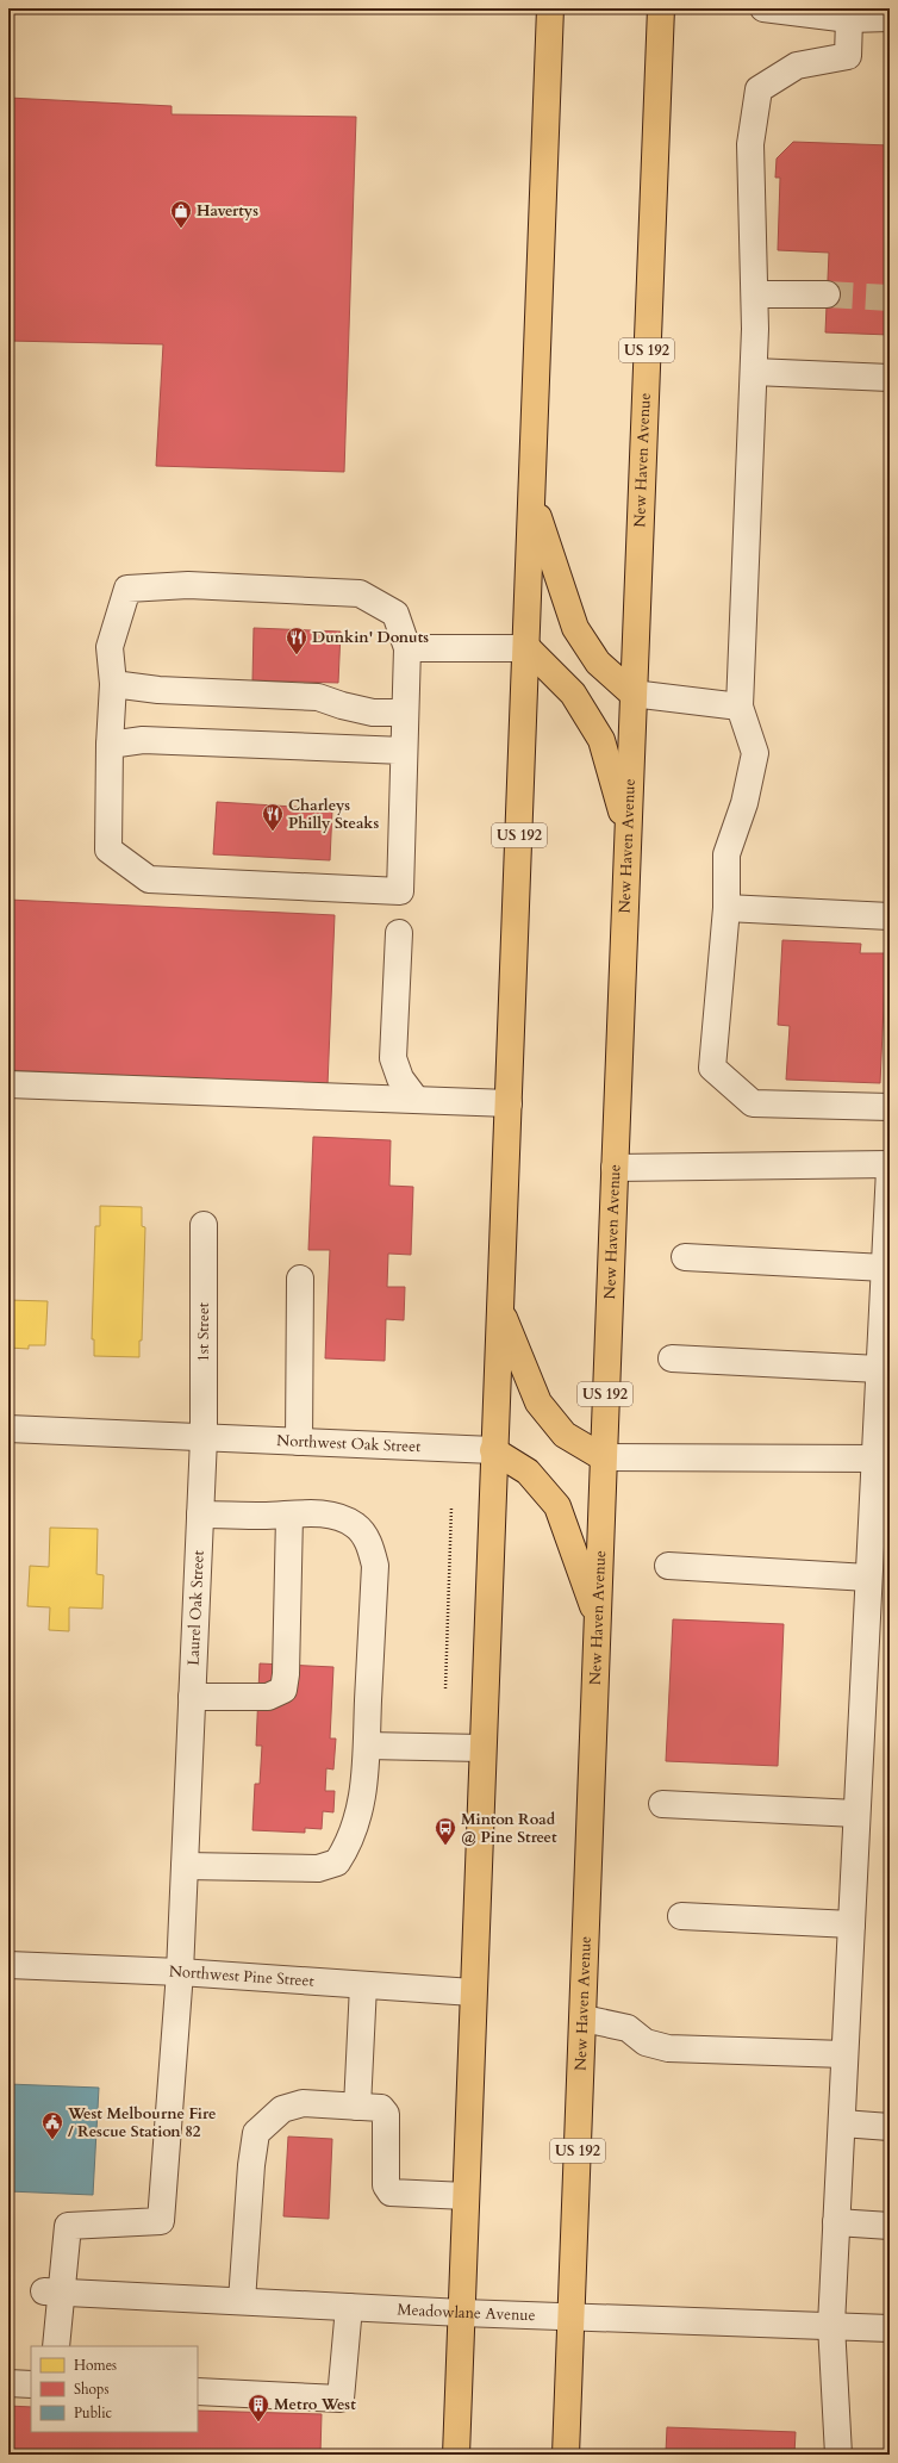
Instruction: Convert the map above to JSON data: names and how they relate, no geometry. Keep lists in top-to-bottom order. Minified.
{"streets":{"main road":["US 192","New Haven Avenue"],"street":["1st Street","Northwest Oak Street","Laurel Oak Street","Northwest Pine Street","Meadowlane Avenue"]},"crossings":[["US 192","Northwest Oak Street"],["US 192","Northwest Pine Street"],["US 192","Meadowlane Avenue"],["New Haven Avenue","Meadowlane Avenue"],["1st Street","Northwest Oak Street"],["1st Street","Laurel Oak Street"],["Northwest Oak Street","Laurel Oak Street"],["Laurel Oak Street","Northwest Pine Street"],["Laurel Oak Street","Meadowlane Avenue"]],"places":{"shop":["Havertys"],"restaurant":["Dunkin' Donuts","Charleys Philly Steaks"],"bus stop":["Minton Road @ Pine Street"],"public building":["West Melbourne Fire / Rescue Station 82"],"building":["Metro West"]},"legend":["Homes","Shops","Public"]}
